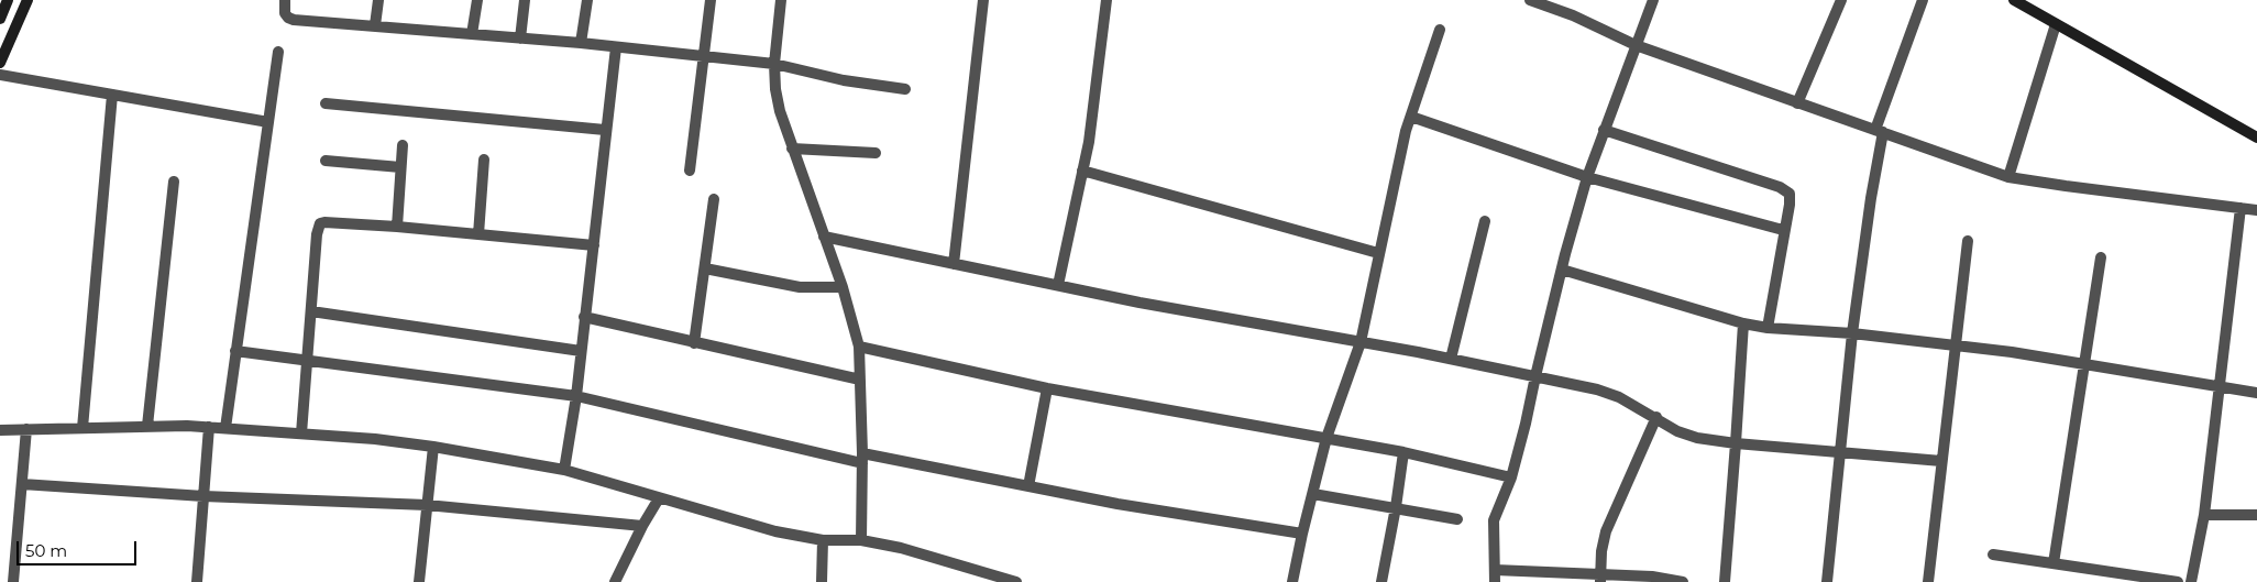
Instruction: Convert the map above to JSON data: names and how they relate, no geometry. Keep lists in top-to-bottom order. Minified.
{"scale_bar":"50 m"}
